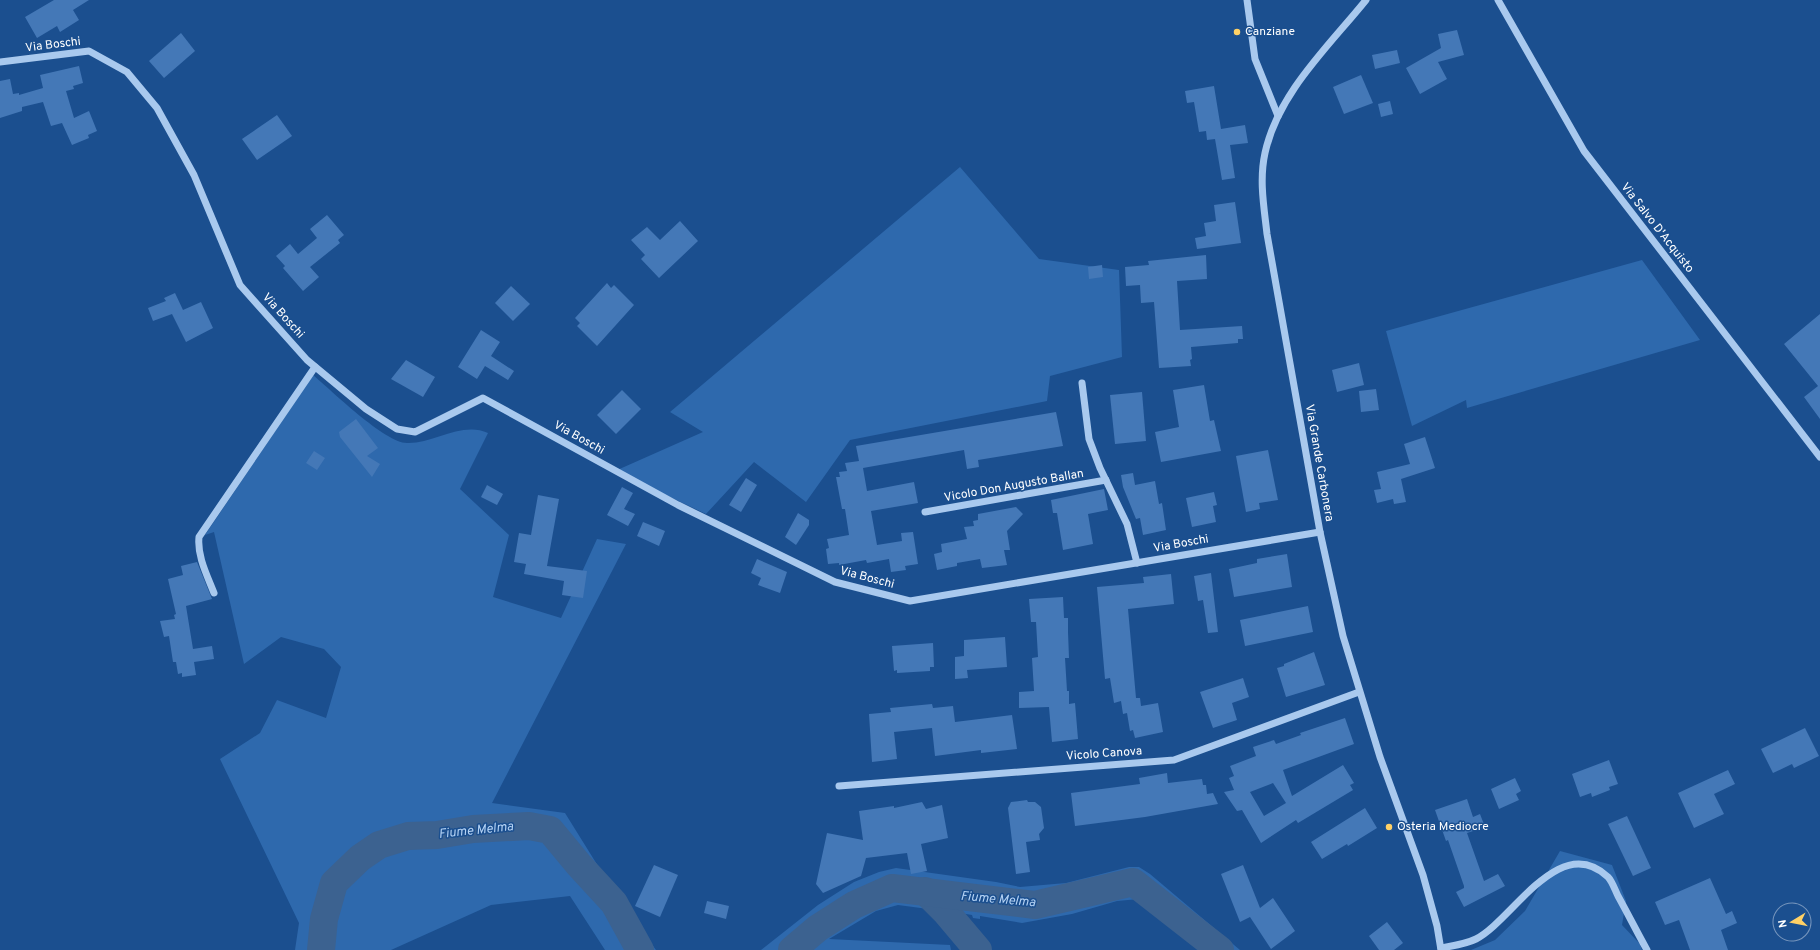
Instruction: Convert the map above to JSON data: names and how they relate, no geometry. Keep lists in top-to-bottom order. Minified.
{"streets":{"street":["Via Boschi","Via Salvo D'Acquisto","Via Grande Carbonera","Vicolo Don Augusto Ballan","Vicolo Canova"]},"crossings":[["Via Boschi","Via Grande Carbonera"],["Via Boschi","Vicolo Don Augusto Ballan"],["Via Grande Carbonera","Vicolo Canova"]],"water":["Fiume Melma"],"places":["Canziane","Osteria Mediocre"],"north":"left"}
